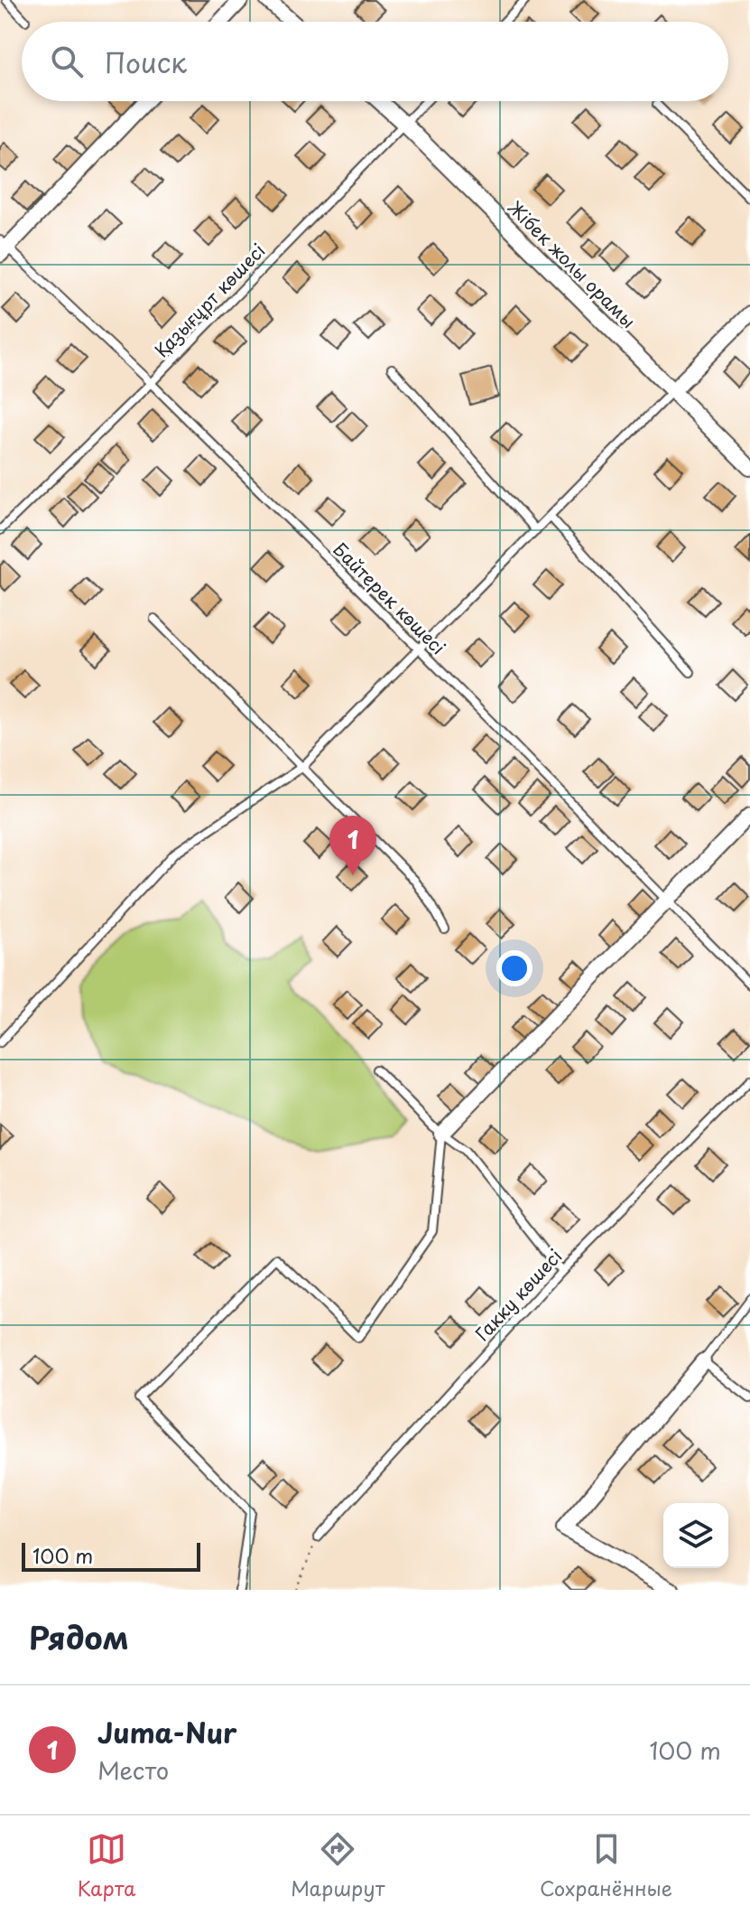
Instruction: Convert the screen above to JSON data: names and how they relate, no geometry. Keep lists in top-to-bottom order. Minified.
{"streets":{"street":["Жібек жолы орамы"],"lane":["Қазығұрт көшесі","Байтерек көшесі","Гакку көшесі"]},"crossings":[["Жібек жолы орамы","Қазығұрт көшесі"],["Қазығұрт көшесі","Байтерек көшесі"]],"scale_bar":"100 m","page":{"search":"Поиск","pins":"1","scale":"100 m","heading":"Рядом","list":[{"mark":"1","name":"Juma-Nur","note":"Место","value":"100 m"}],"nav":["Карта","Маршрут","Сохранённые"]}}
